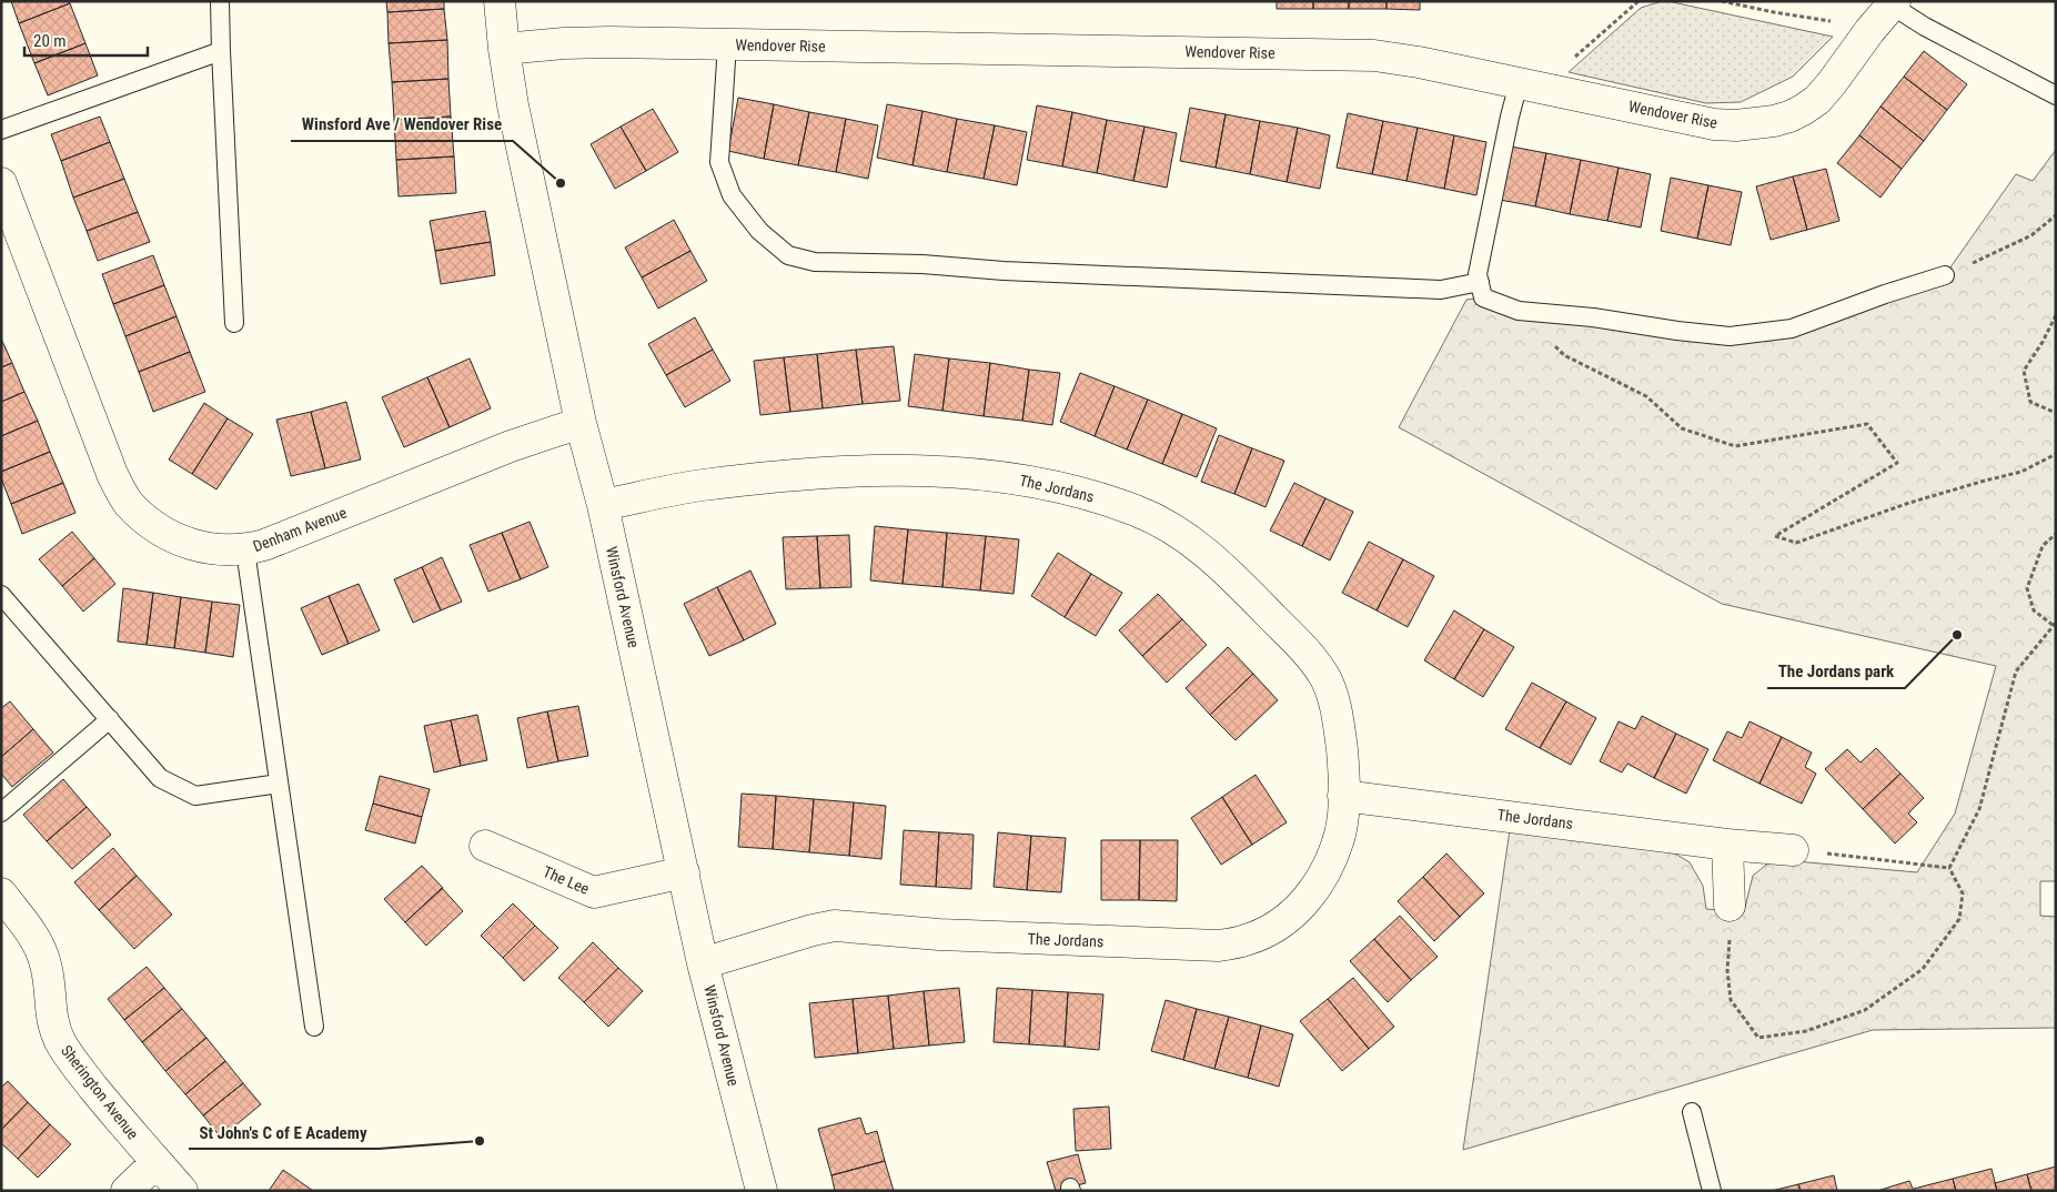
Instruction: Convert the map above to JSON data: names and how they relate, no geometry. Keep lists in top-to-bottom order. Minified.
{"streets":{"street":["Wendover Rise","The Jordans","Denham Avenue","Winsford Avenue","The Lee","Sherington Avenue"]},"crossings":[["Wendover Rise","Winsford Avenue"],["The Jordans","Winsford Avenue"],["Denham Avenue","Winsford Avenue"],["Winsford Avenue","The Lee"]],"places":["Winsford Ave / Wendover Rise","The Jordans park","St John's C of E Academy"],"scale_bar":"20 m"}
